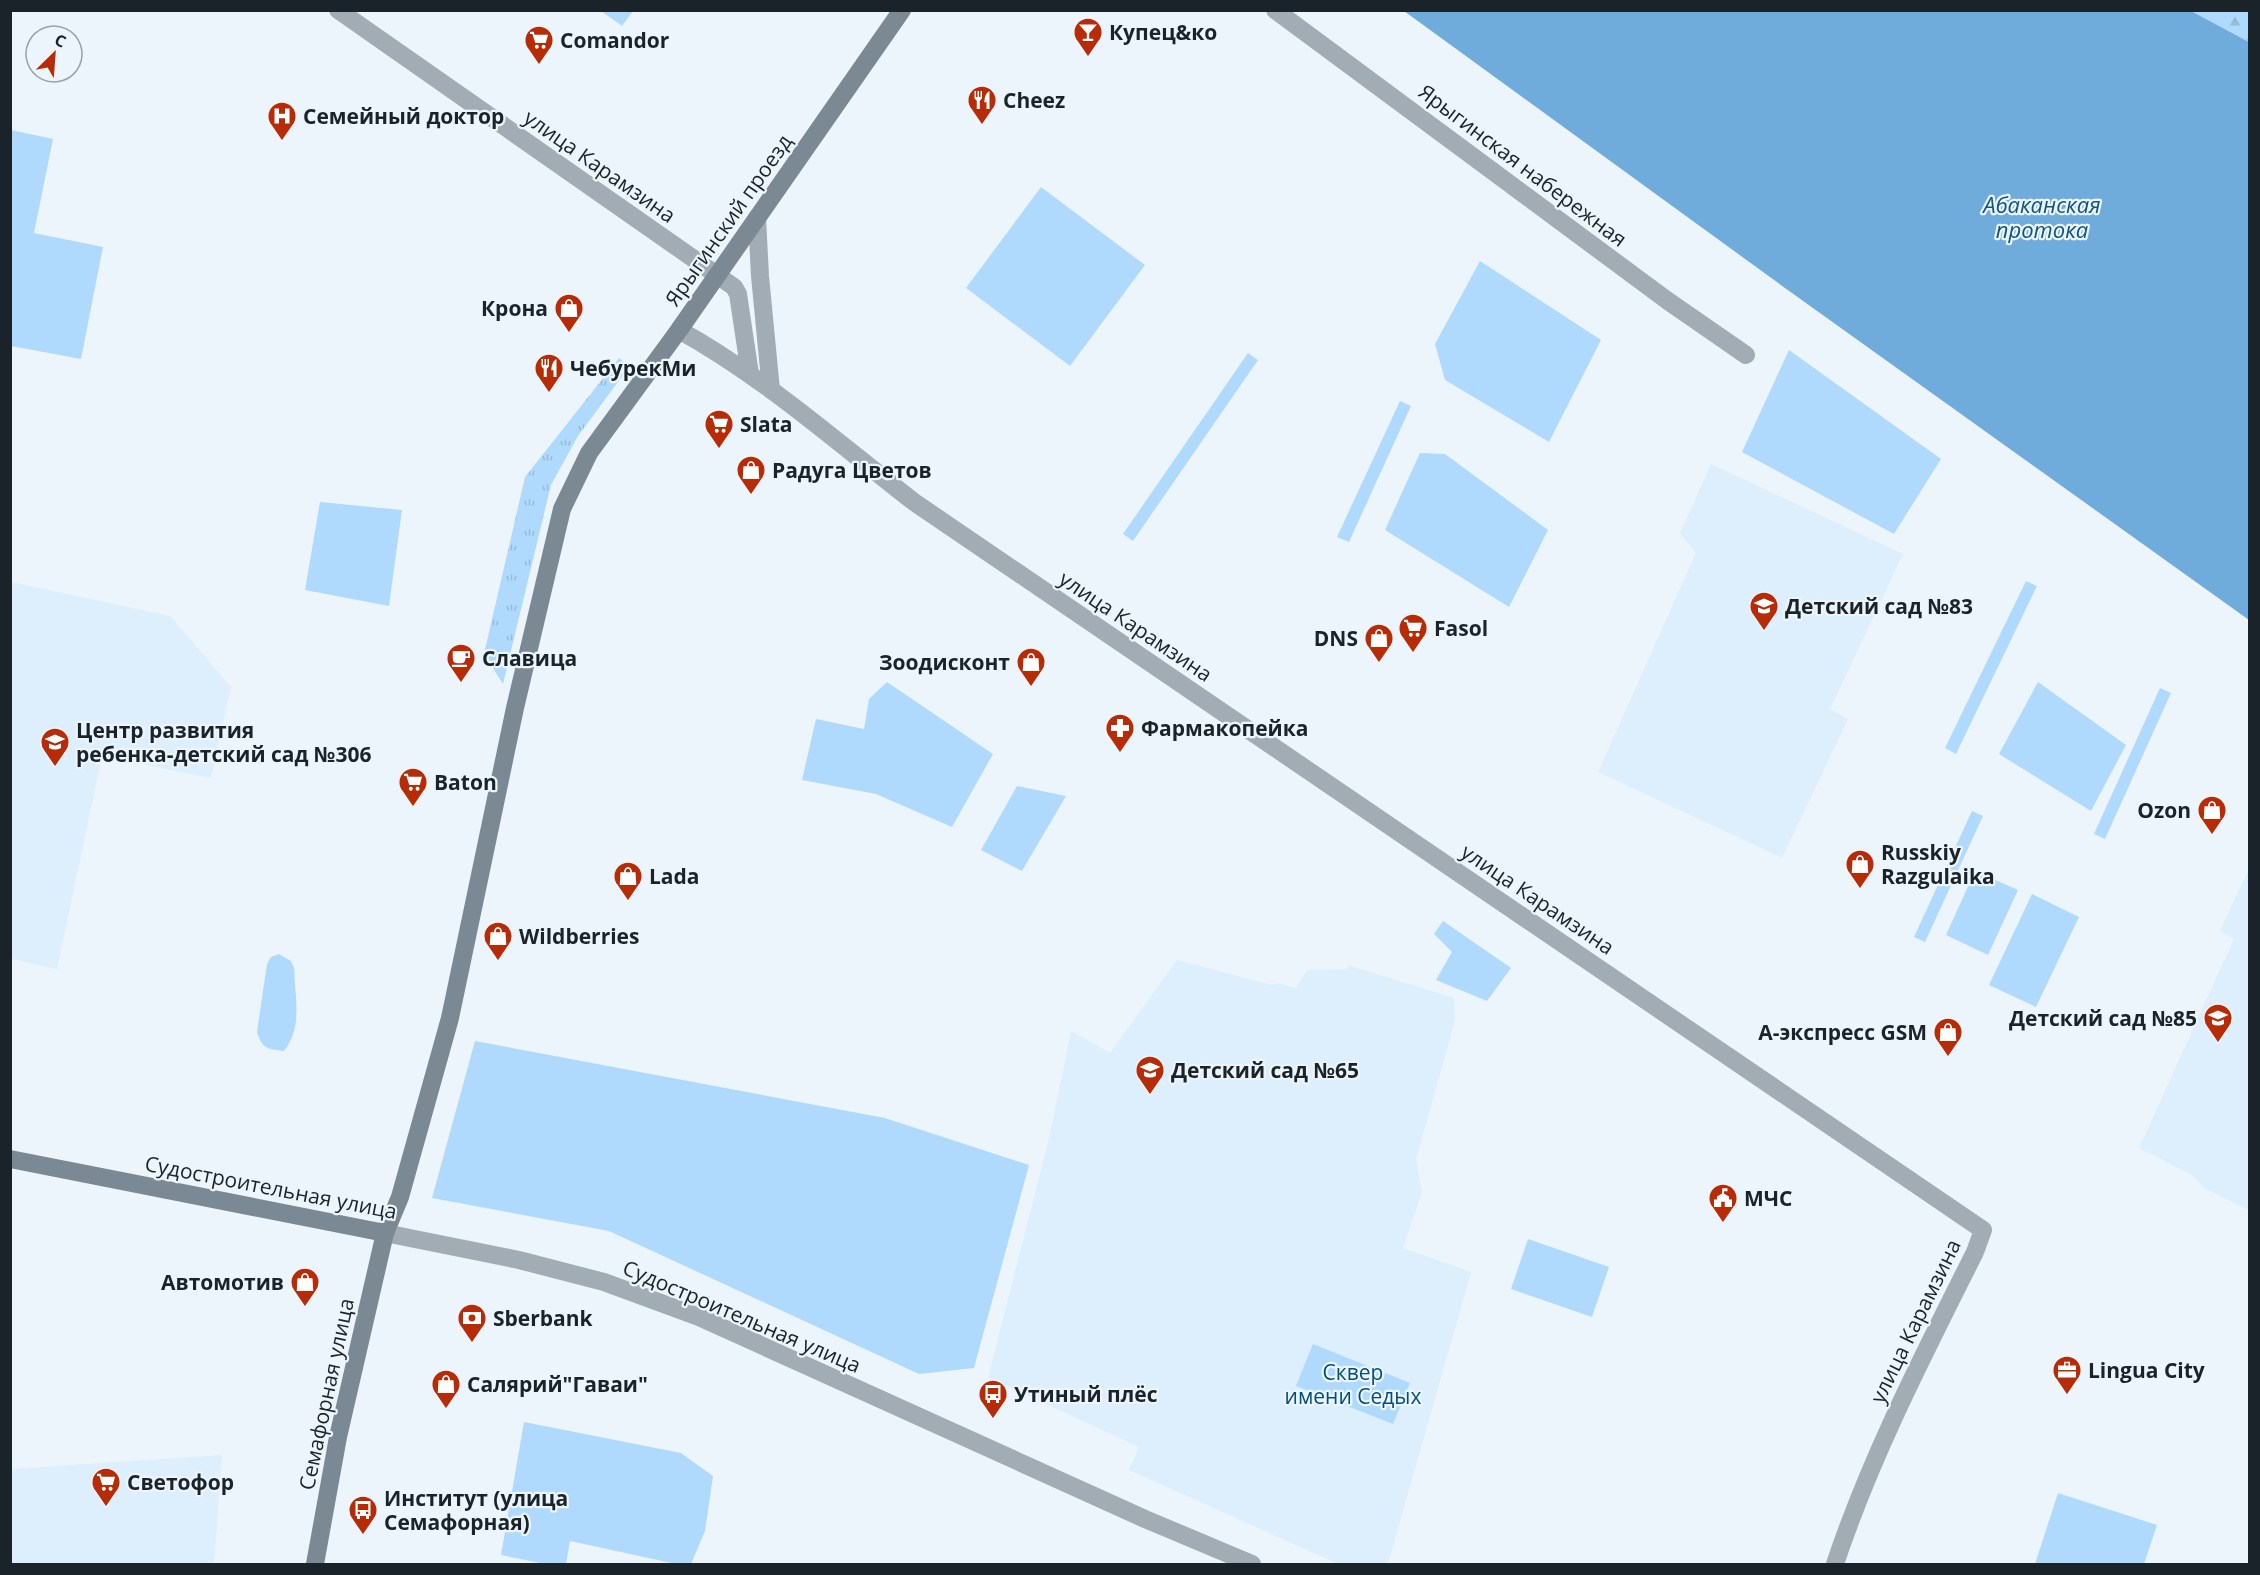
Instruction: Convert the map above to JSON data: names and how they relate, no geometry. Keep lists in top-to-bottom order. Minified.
{"streets":{"main road":["Ярыгинский проезд","Судостроительная улица","Семафорная улица"],"street":["Ярыгинская набережная","улица Карамзина"]},"crossings":[["улица Карамзина","Ярыгинский проезд"],["Ярыгинский проезд","Судостроительная улица"],["Ярыгинский проезд","Семафорная улица"],["Судостроительная улица","Семафорная улица"]],"water":["Абаканская протока"],"parks":["Сквер имени Седых"],"places":{"bar":["Купец&ко"],"supermarket":["Comandor","Slata","Fasol","Baton","Светофор"],"restaurant":["Cheez","ЧебурекМи"],"hospital":["Семейный доктор"],"shop":["Крона","Радуга Цветов","DNS","Зоодисконт","Ozon","Russkiy Razgulaika","Lada","Wildberries","А-экспресс GSM","Автомотив","Салярий\"Гаваи\""],"school or university":["Детский сад №83","Центр развития ребенка-детский сад №306","Детский сад №85","Детский сад №65"],"cafe":["Славица"],"pharmacy":["Фармакопейка"],"public building":["МЧС"],"bank":["Sberbank"],"office":["Lingua City"],"bus stop":["Утиный плёс","Институт (улица Семафорная)"]},"north":"top right"}
